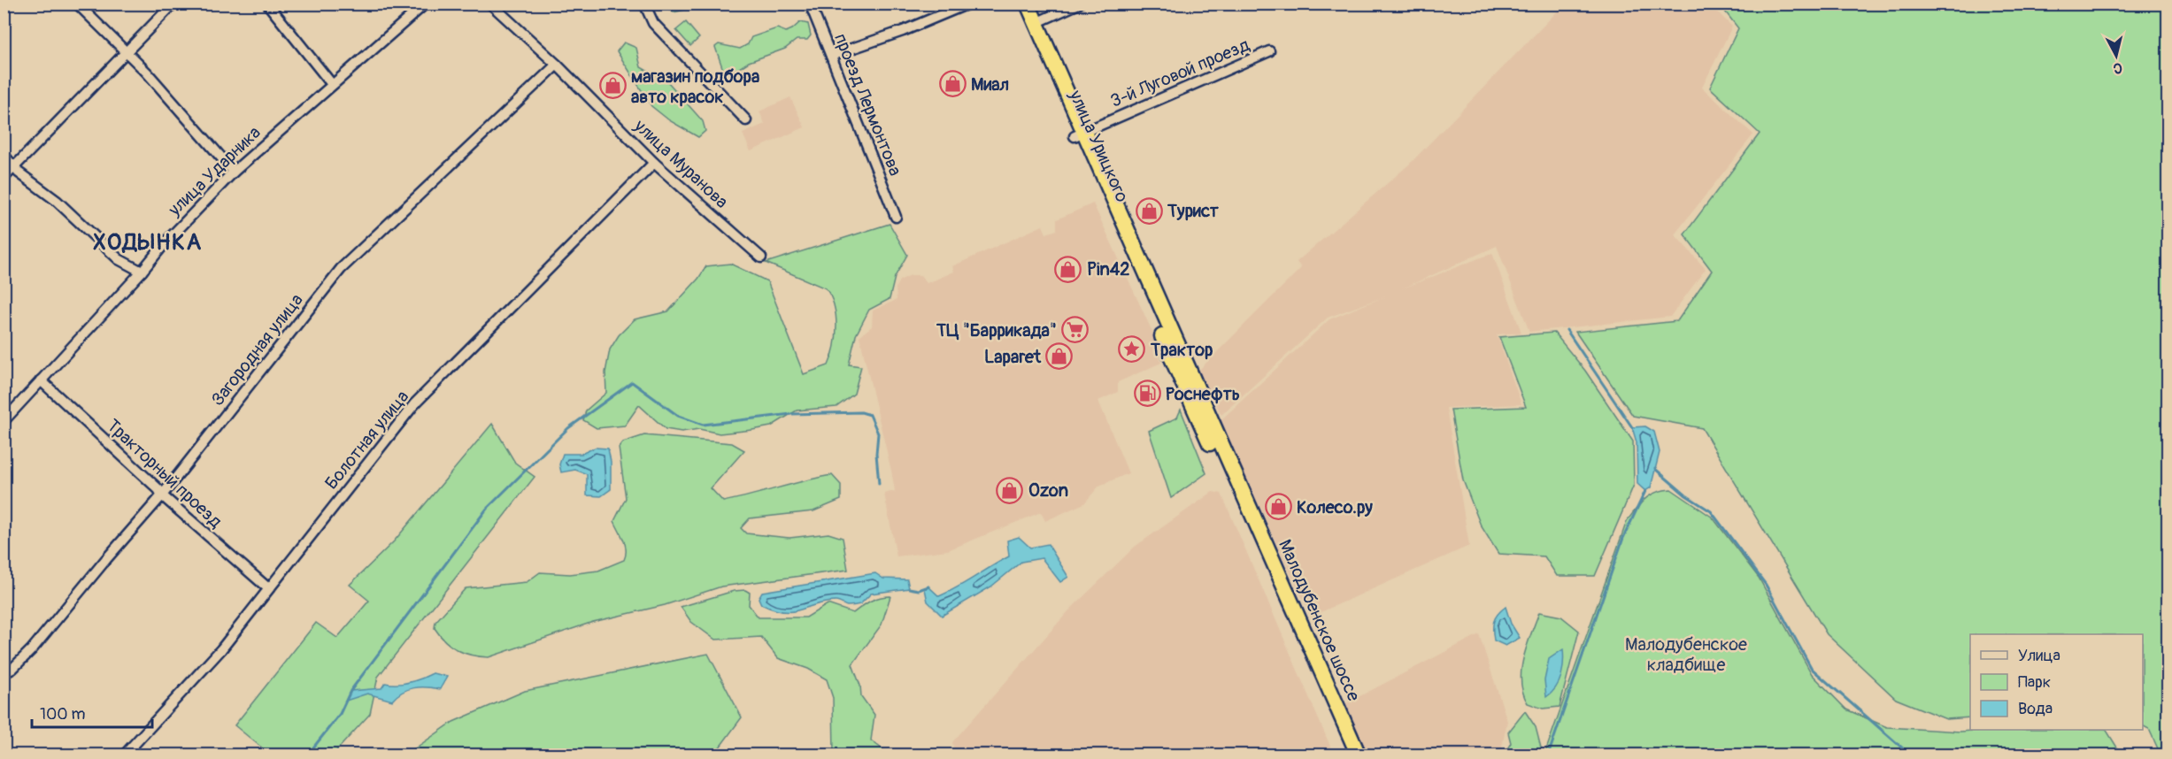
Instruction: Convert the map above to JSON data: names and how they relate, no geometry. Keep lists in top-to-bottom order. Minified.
{"streets":{"highway":["улица Урицкого","Малодубенское шоссе"],"street":["3-й Луговой проезд","проезд Лермонтова","улица Муранова","улица Ударника","Загородная улица","Болотная улица","Тракторный проезд"]},"crossings":[["3-й Луговой проезд","улица Урицкого"],["улица Урицкого","Малодубенское шоссе"],["улица Муранова","Загородная улица"],["улица Муранова","Болотная улица"],["улица Ударника","Тракторный проезд"],["Загородная улица","Тракторный проезд"],["Болотная улица","Тракторный проезд"]],"districts":["ХОДЫНКА"],"parks":["Малодубенское кладбище"],"places":{"shop":["Миал","магазин подбора авто красок","Турист","Pin42","Laparet","Ozon","Колесо.ру"],"supermarket":["ТЦ \"Баррикада\""],"place":["Трактор"],"fuel station":["Роснефть"]},"legend":["Улица","Парк","Вода"],"scale_bar":"100 m","north":"bottom"}
